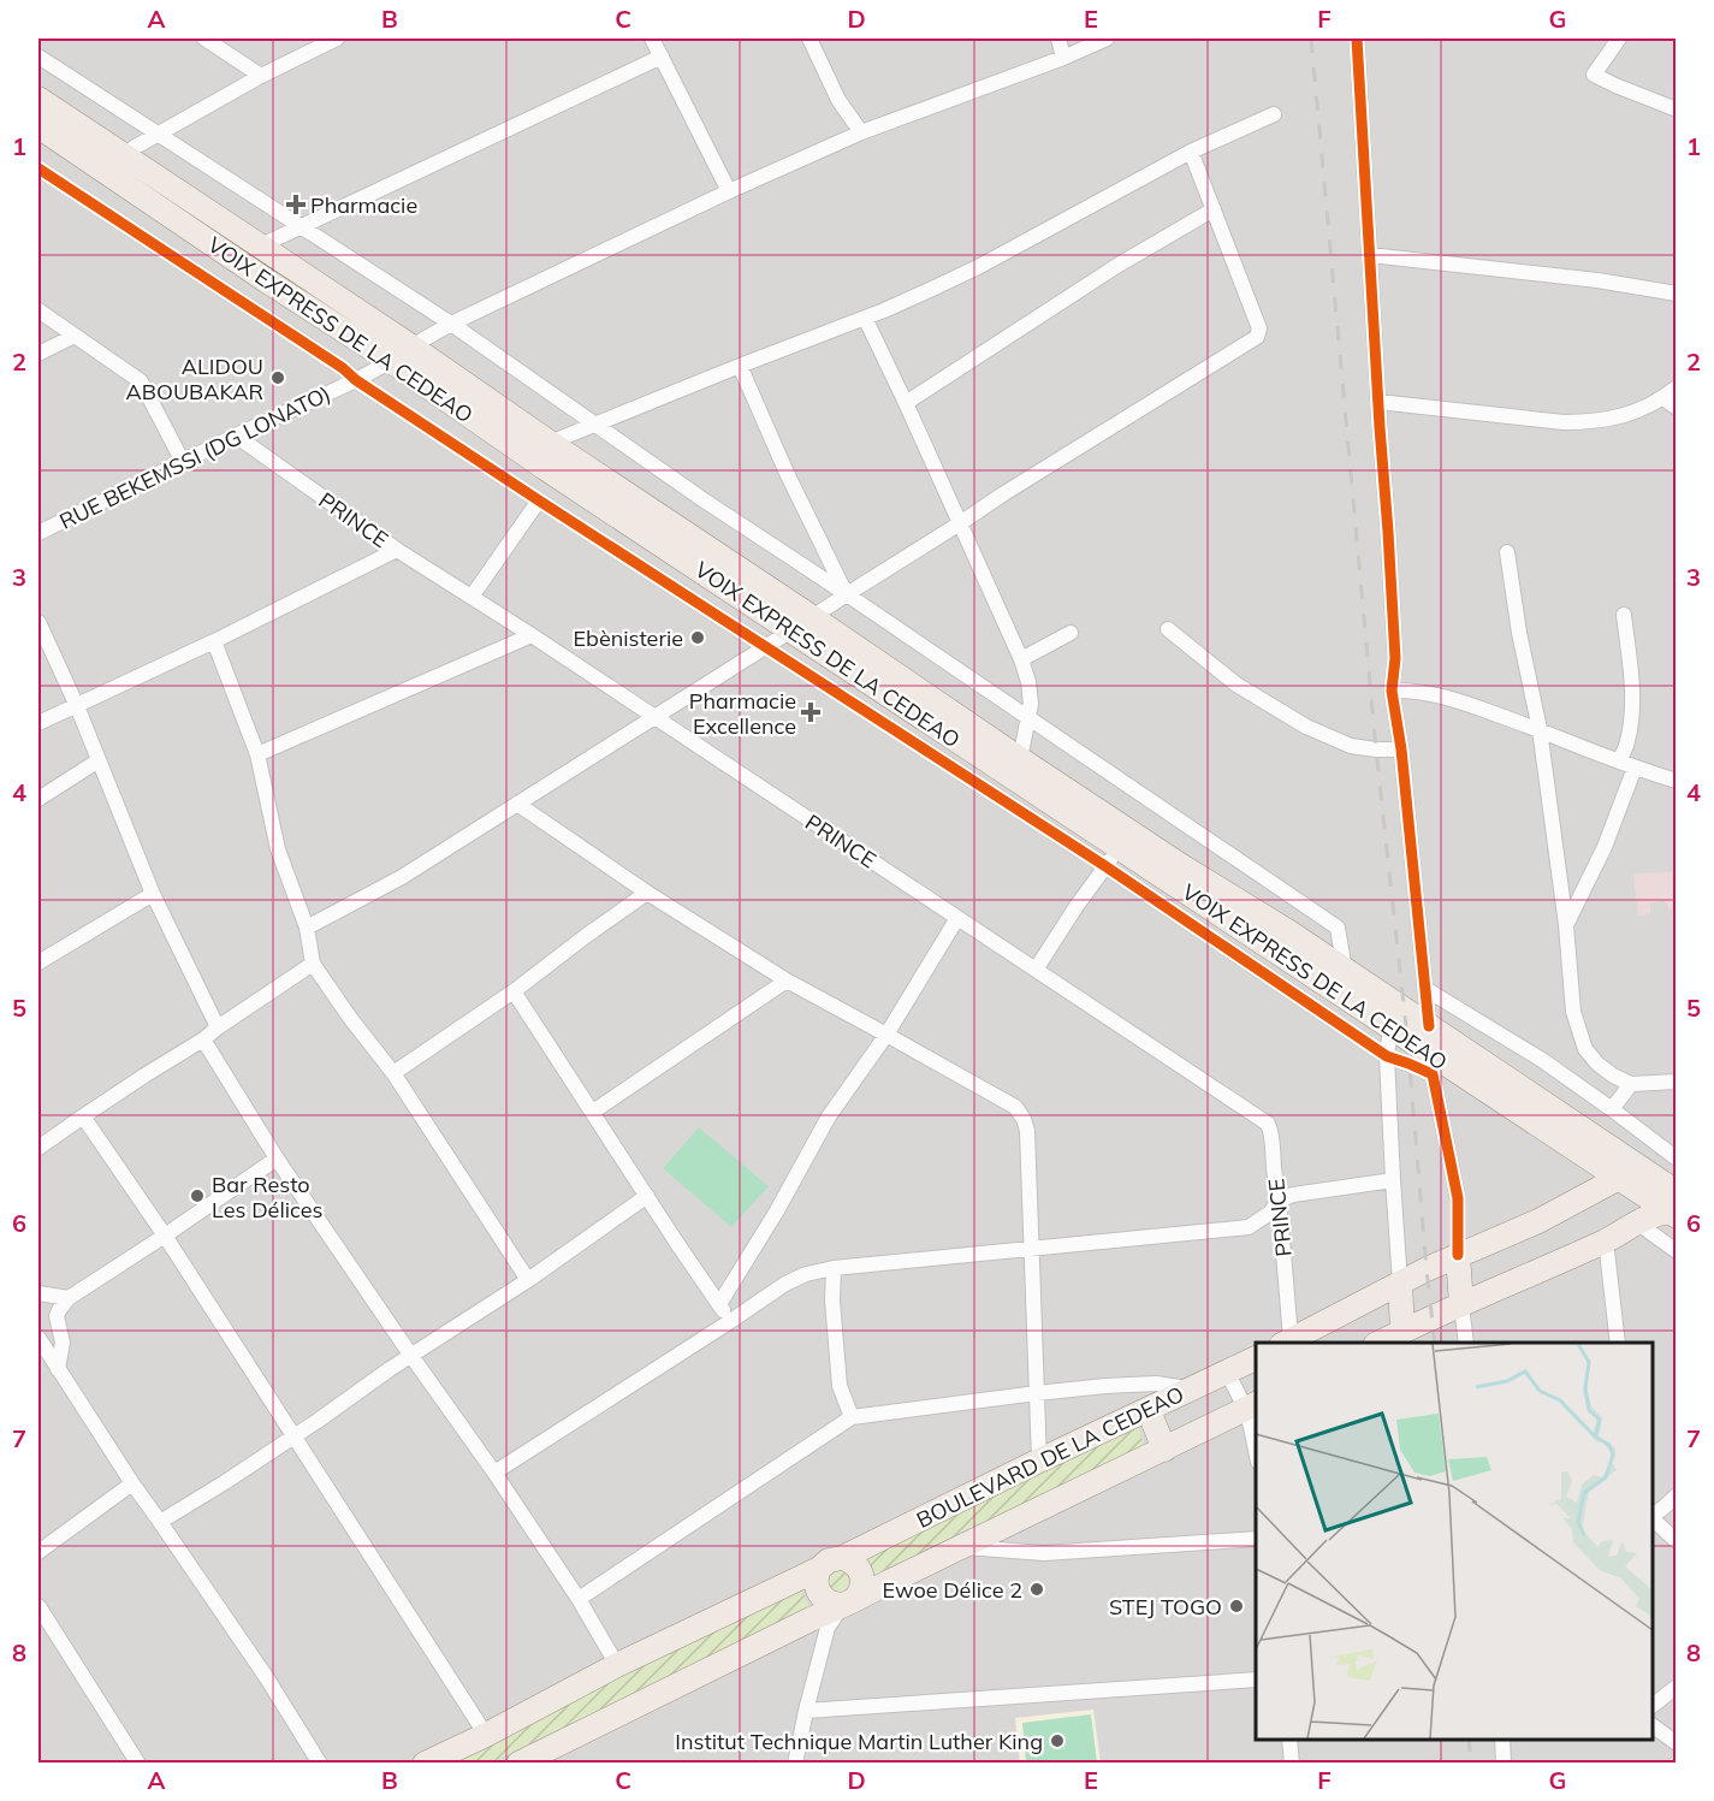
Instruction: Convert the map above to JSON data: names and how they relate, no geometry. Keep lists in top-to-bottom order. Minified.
{"streets":{"main road":["VOIX EXPRESS DE LA CEDEAO","BOULEVARD DE LA CEDEAO"],"street":["RUE BEKEMSSI (DG LONATO)","PRINCE"]},"crossings":[["VOIX EXPRESS DE LA CEDEAO","RUE BEKEMSSI (DG LONATO)"],["RUE BEKEMSSI (DG LONATO)","PRINCE"]],"places":{"health":["Pharmacie","Pharmacie Excellence"],"other":["ALIDOU ABOUBAKAR","Ebènisterie","Bar Resto Les Délices","Ewoe Délice 2","STEJ TOGO","Institut Technique Martin Luther King"]},"grid":{"columns":["A","B","C","D","E","F","G"],"rows":["1","2","3","4","5","6","7","8"]}}
